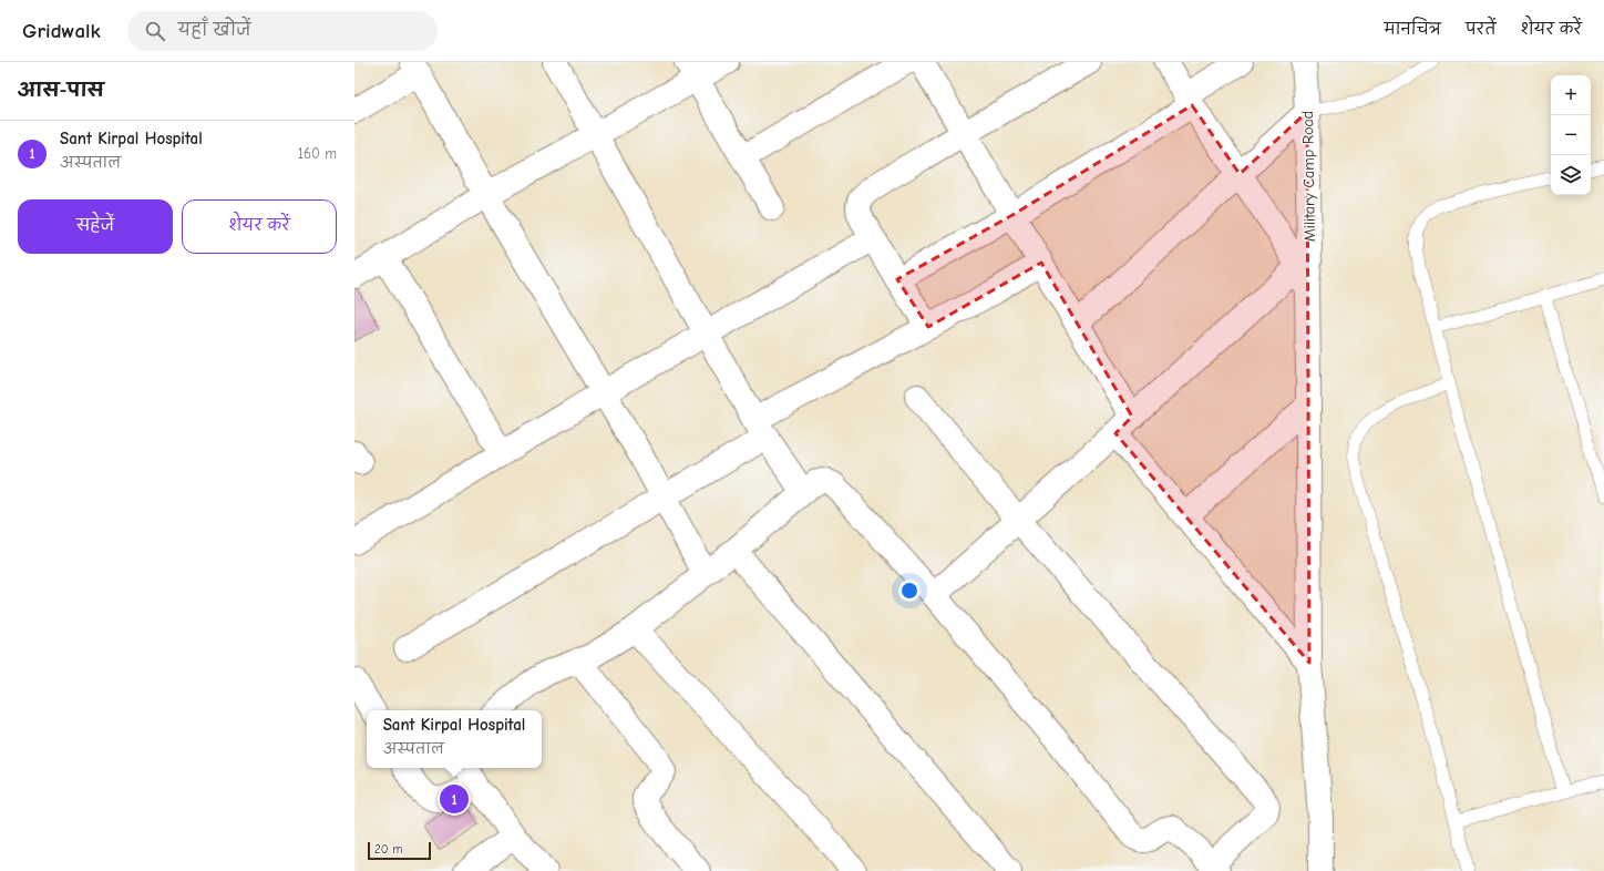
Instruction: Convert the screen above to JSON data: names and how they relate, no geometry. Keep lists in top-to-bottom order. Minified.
{"streets":{"street":["Military Camp Road"]},"scale_bar":"20 m","page":{"header":"Gridwalk","search":"यहाँ खोजें","nav":["मानचित्र","परतें","शेयर करें"],"heading":"आस-पास","map_buttons":["+","−"],"list":[{"mark":"1","name":"Sant Kirpal Hospital","note":"अस्पताल","value":"160 m"}],"buttons":["सहेजें","शेयर करें"],"popup":["Sant Kirpal Hospital","अस्पताल"],"pins":"1","scale":"20 m"}}
